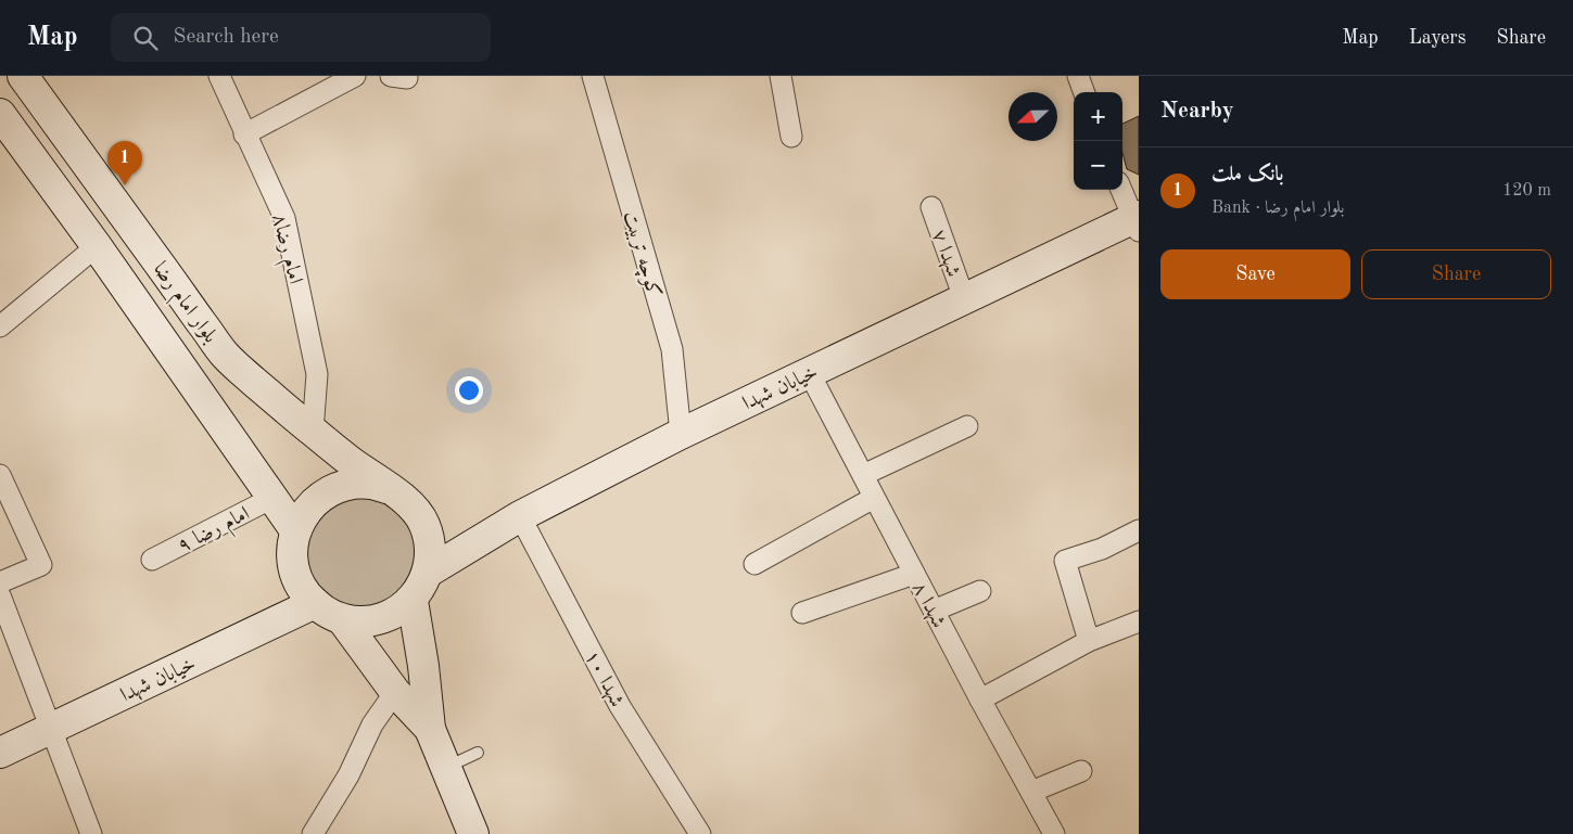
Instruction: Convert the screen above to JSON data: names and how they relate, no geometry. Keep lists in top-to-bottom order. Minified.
{"streets":{"main road":["بلوار امام رضا","خیابان شهدا"],"street":["۸امام رضا","شهدا ۷","کوچه تربیت","امام رضا ۹","شهدا ۸","شهدا ۱۰"]},"crossings":[["۸امام رضا","بلوار امام رضا"],["شهدا ۷","خیابان شهدا"],["کوچه تربیت","خیابان شهدا"],["بلوار امام رضا","خیابان شهدا"],["بلوار امام رضا","امام رضا ۹"],["خیابان شهدا","شهدا ۸"],["خیابان شهدا","شهدا ۱۰"]],"north":"left","page":{"header":"Map","search":"Search here","nav":["Map","Layers","Share"],"heading":"Nearby","map_buttons":["+","−"],"pins":"1","list":[{"mark":"1","name":"بانک ملت","note":"Bank · بلوار امام رضا","value":"120 m"}],"buttons":["Save","Share"]}}
